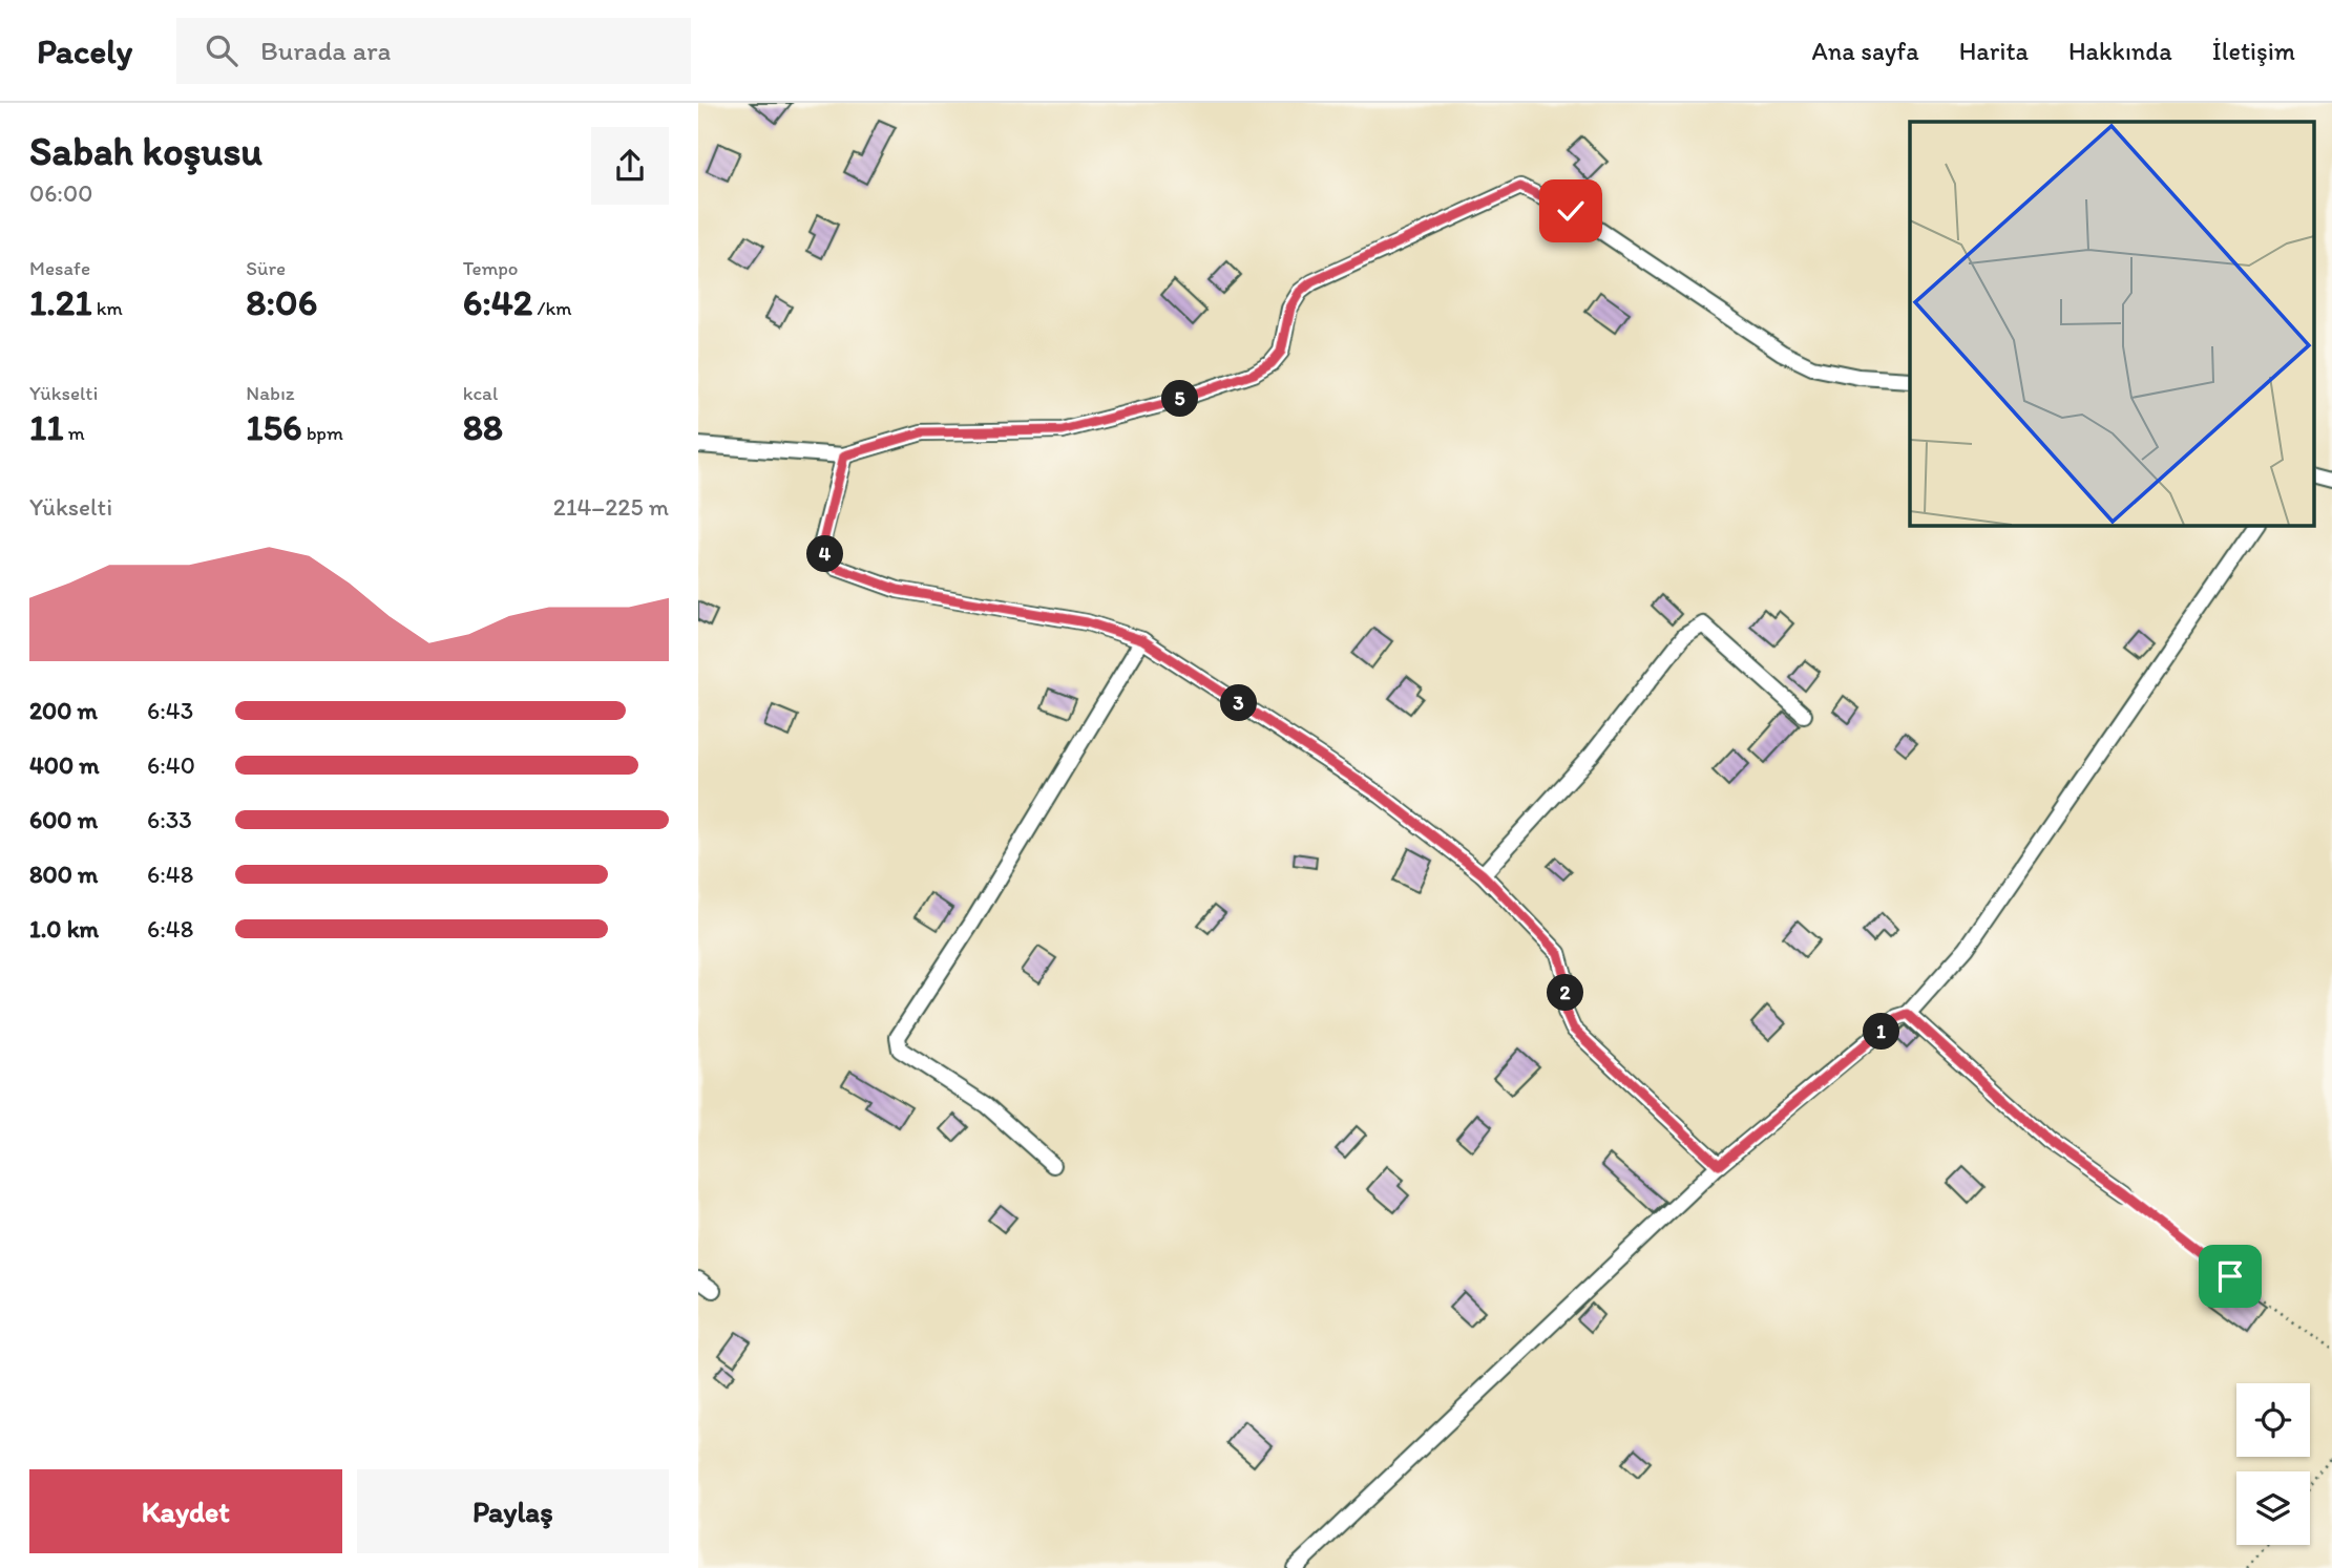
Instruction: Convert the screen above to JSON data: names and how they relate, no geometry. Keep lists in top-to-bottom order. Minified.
{"page":{"header":"Pacely","search":"Burada ara","nav":["Ana sayfa","Harita","Hakkında","İletişim"],"heading":["Sabah koşusu","06:00"],"stats":[["Mesafe","1.21 km"],["Süre","8:06"],["Tempo","6:42 /km"],["Yükselti","11 m"],["Nabız","156 bpm"],["kcal","88"]],"pins":["5","4","3","2","1"],"chart":["Yükselti","214–225 m"],"list":[{"name":"200 m","note":"6:43"},{"name":"400 m","note":"6:40"},{"name":"600 m","note":"6:33"},{"name":"800 m","note":"6:48"},{"name":"1.0 km","note":"6:48"}],"buttons":["Kaydet","Paylaş"]}}
